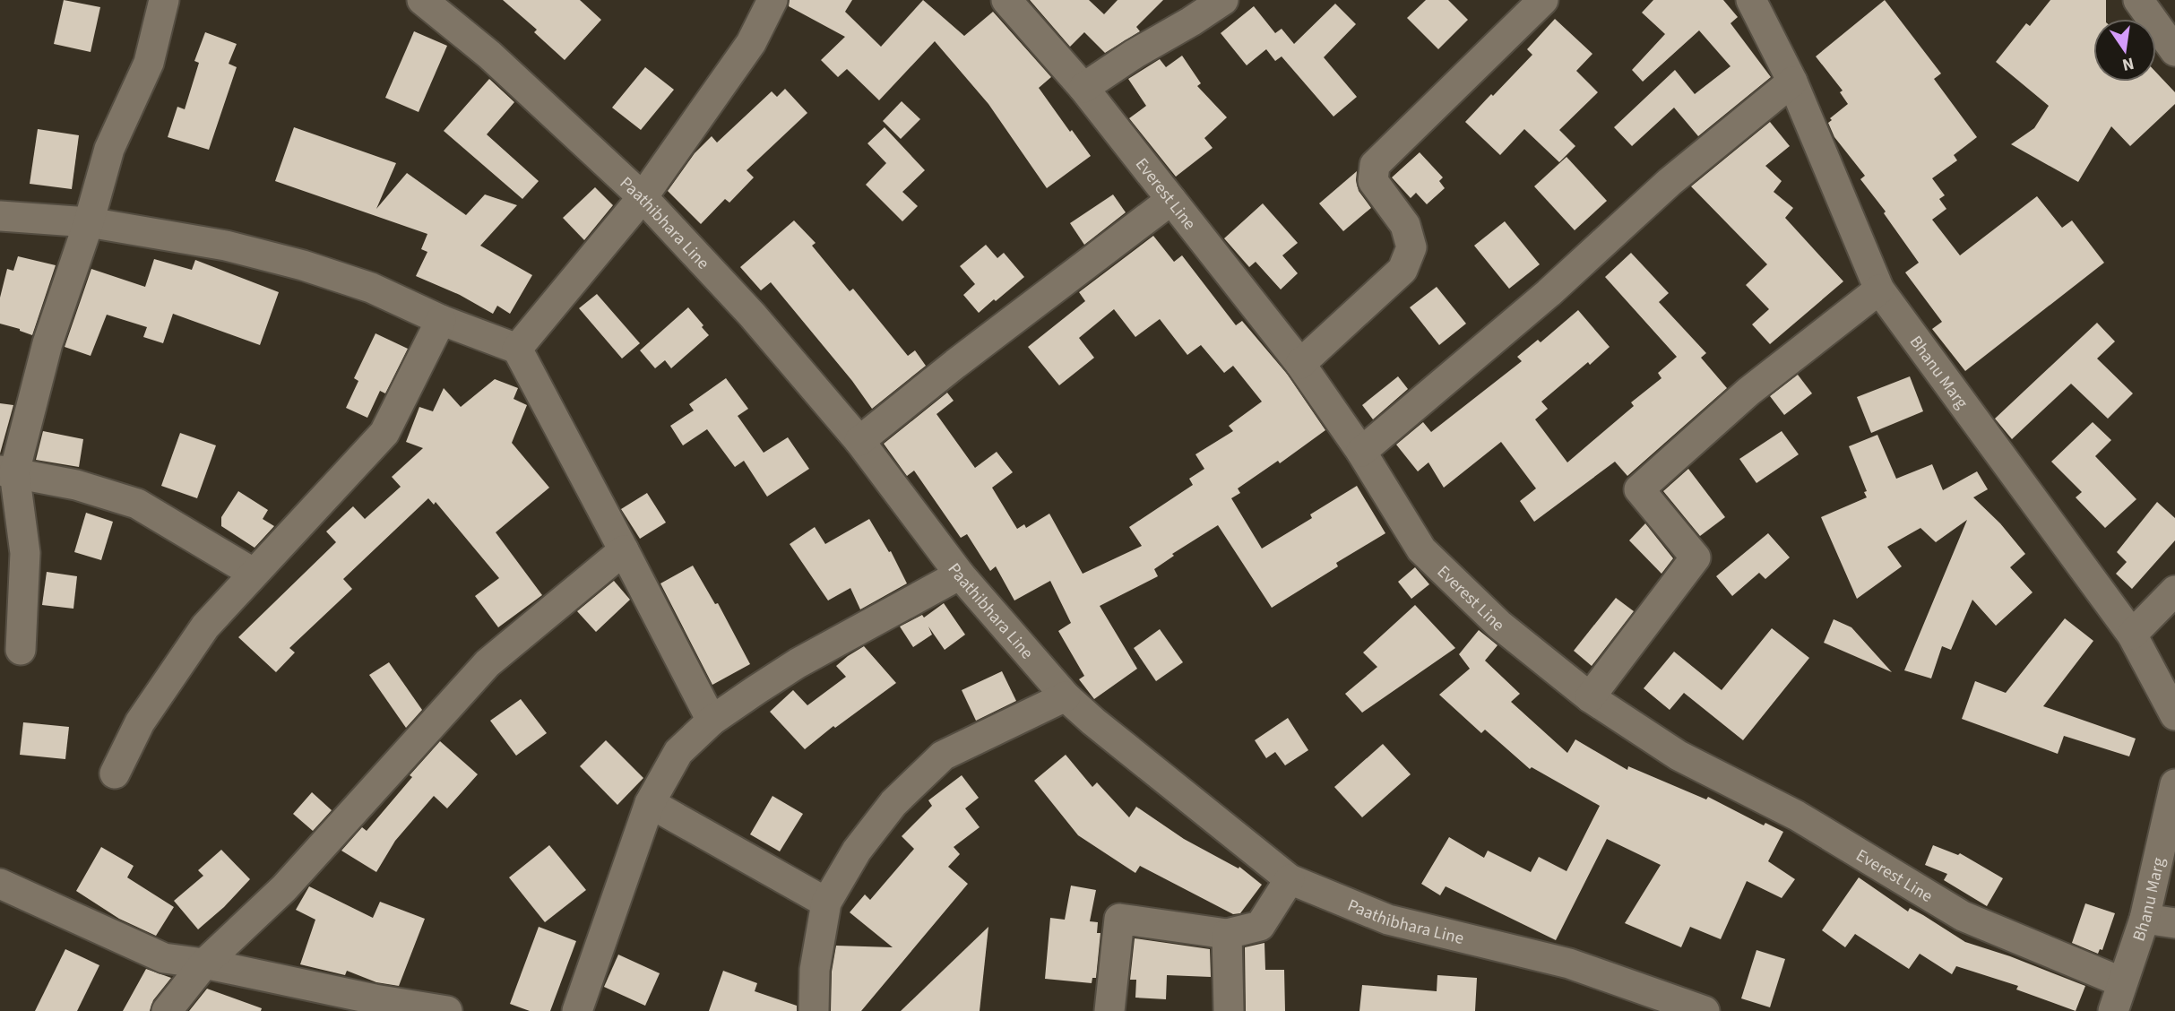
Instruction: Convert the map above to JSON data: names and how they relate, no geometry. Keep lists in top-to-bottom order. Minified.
{"streets":{"street":["Everest Line","Paathibhara Line","Bhanu Marg"]},"crossings":[["Everest Line","Bhanu Marg"]],"north":"bottom"}
